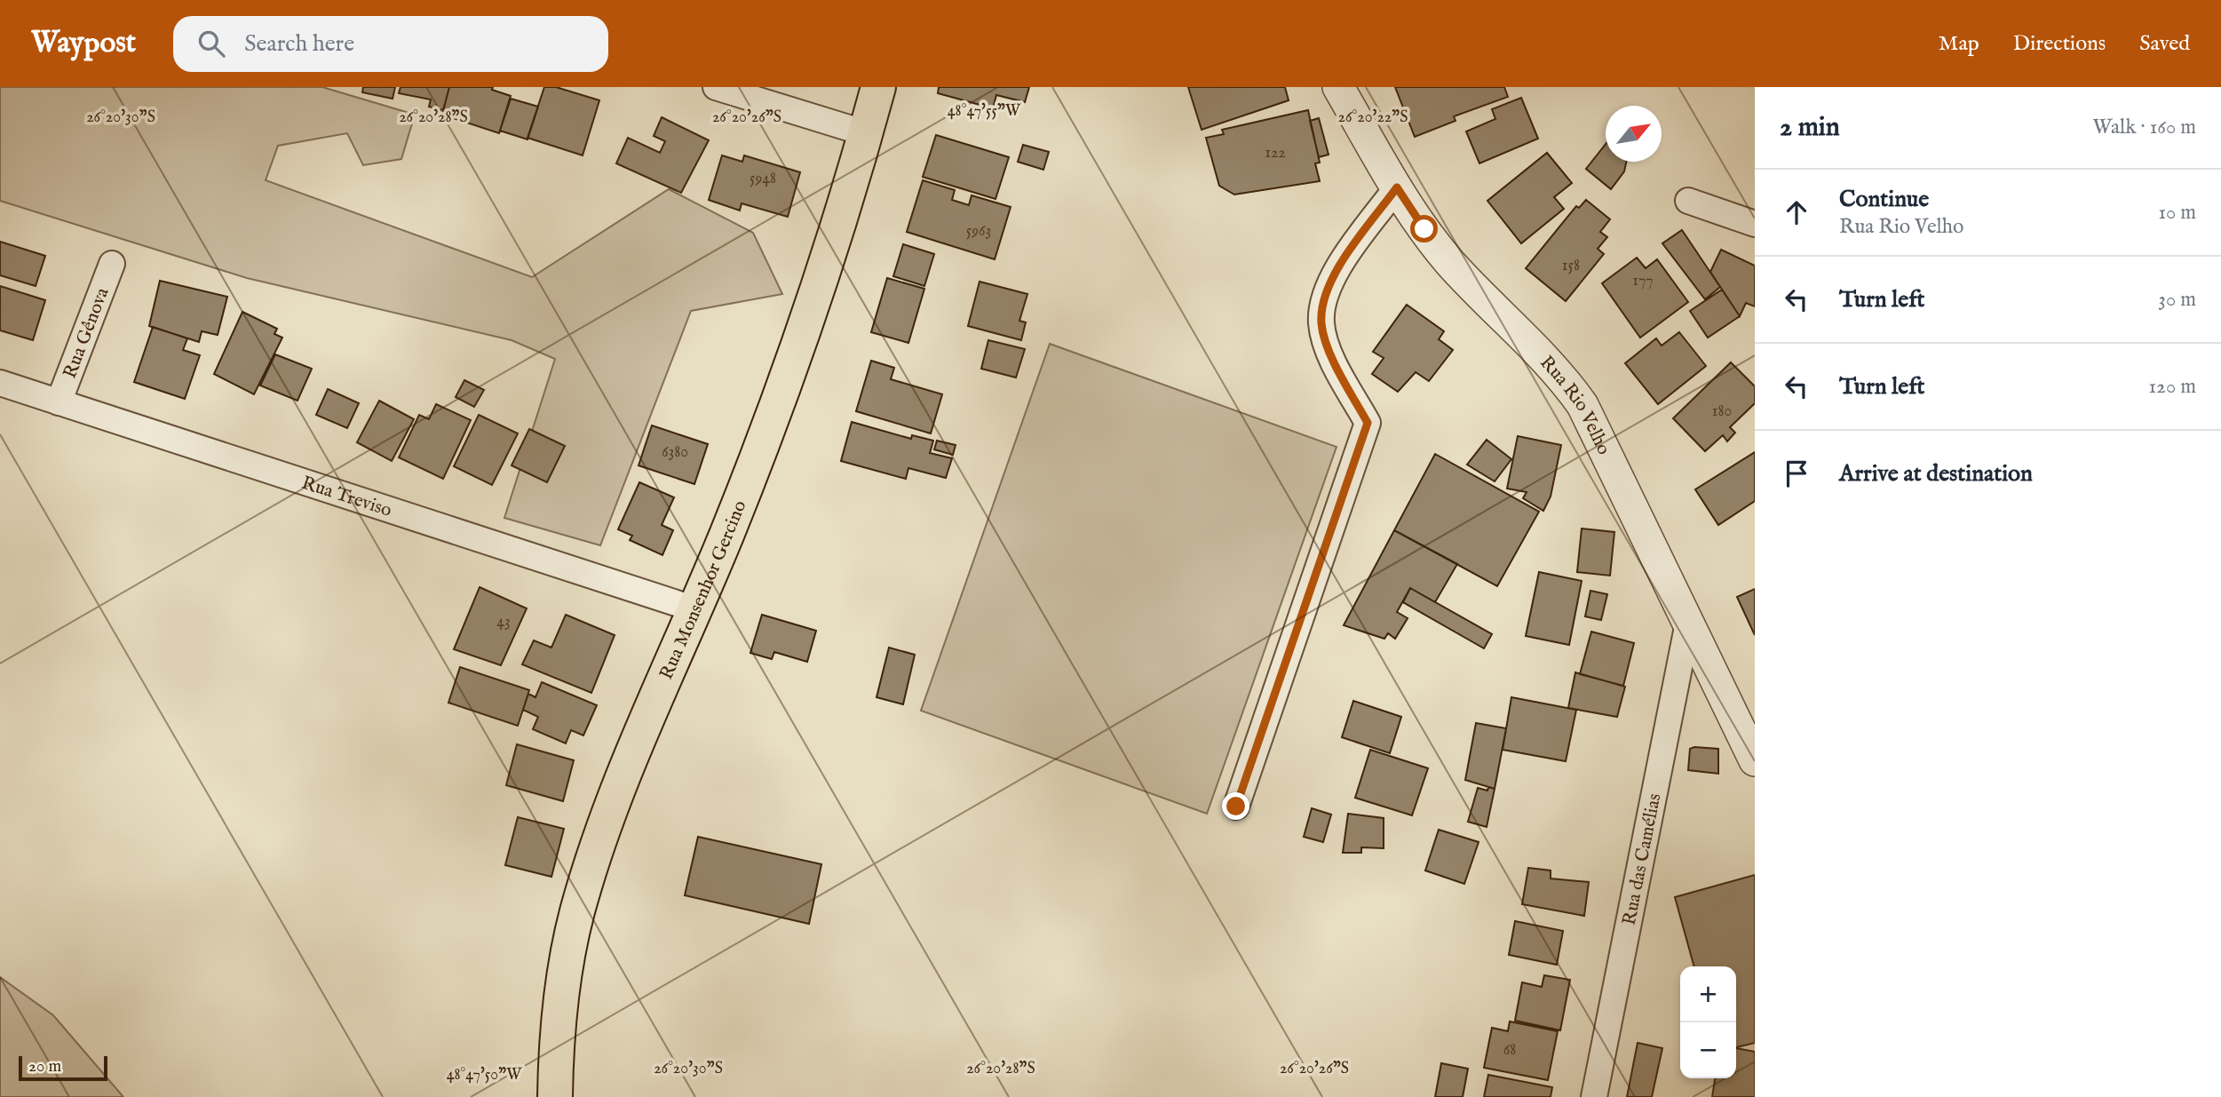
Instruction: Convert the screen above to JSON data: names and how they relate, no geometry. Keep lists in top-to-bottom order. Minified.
{"streets":{"main road":["Rua Monsenhor Gercino"],"street":["Rua Gênova","Rua Rio Velho","Rua Treviso","Rua das Camélias"]},"crossings":[["Rua Gênova","Rua Treviso"],["Rua Rio Velho","Rua das Camélias"],["Rua Treviso","Rua Monsenhor Gercino"]],"house_numbers":["122","5948","5963","158","177","180","6380","43","68"],"scale_bar":"20 m","north":"top right","page":{"header":"Waypost","search":"Search here","nav":["Map","Directions","Saved"],"heading":["2 min","Walk · 160 m"],"list":[["Continue","Rua Rio Velho","10 m"],["Turn left","30 m"],["Turn left","120 m"],"Arrive at destination"],"map_buttons":["+","−"],"scale":"20 m"},"coordinates":["48°47'55\"W","26°20'30\"S","26°20'28\"S","26°20'26\"S","26°20'22\"S","48°47'50\"W"]}
